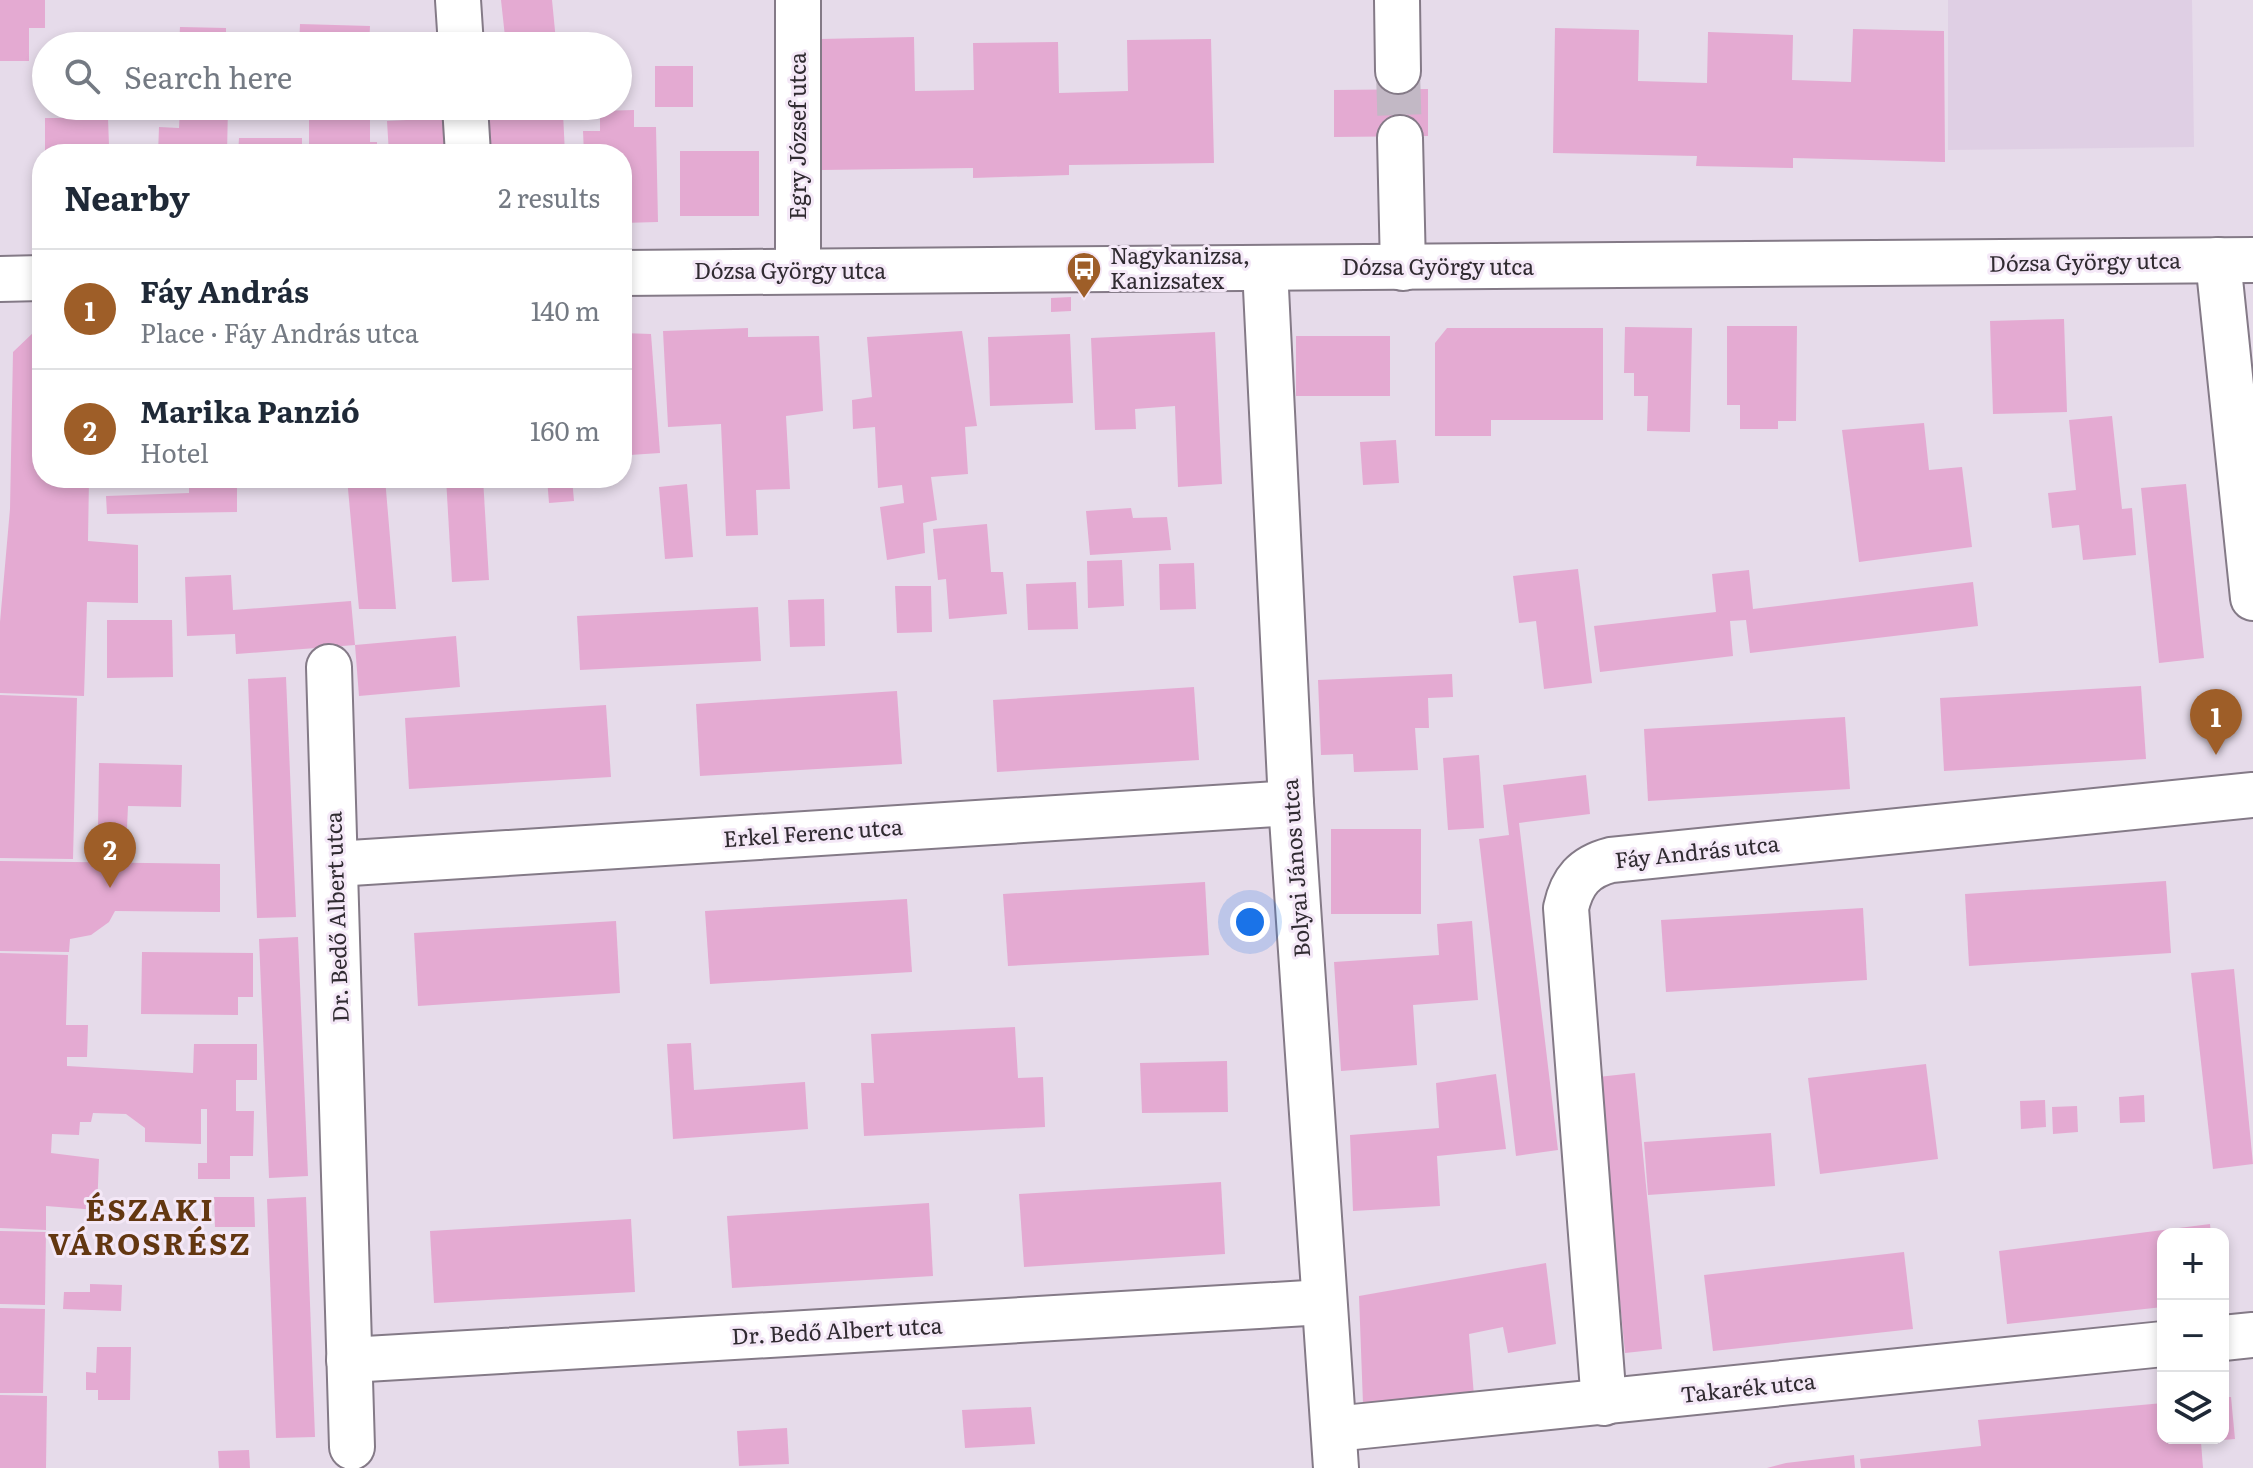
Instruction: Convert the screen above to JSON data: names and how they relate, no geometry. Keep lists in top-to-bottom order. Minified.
{"streets":{"street":["Egry József utca","Dózsa György utca","Erkel Ferenc utca","Fáy András utca","Bolyai János utca","Dr. Bedő Albert utca","Takarék utca"]},"crossings":[["Egry József utca","Dózsa György utca"],["Dózsa György utca","Bolyai János utca"],["Erkel Ferenc utca","Bolyai János utca"],["Erkel Ferenc utca","Dr. Bedő Albert utca"],["Fáy András utca","Takarék utca"],["Bolyai János utca","Dr. Bedő Albert utca"],["Bolyai János utca","Takarék utca"]],"districts":["ÉSZAKI VÁROSRÉSZ"],"places":{"bus stop":["Nagykanizsa, Kanizsatex"]},"page":{"search":"Search here","heading":["Nearby","2 results"],"list":[{"mark":"1","name":"Fáy András","note":"Place · Fáy András utca","value":"140 m"},{"mark":"2","name":"Marika Panzió","note":"Hotel","value":"160 m"}],"pins":["1","2"],"map_buttons":["+","−"]}}
